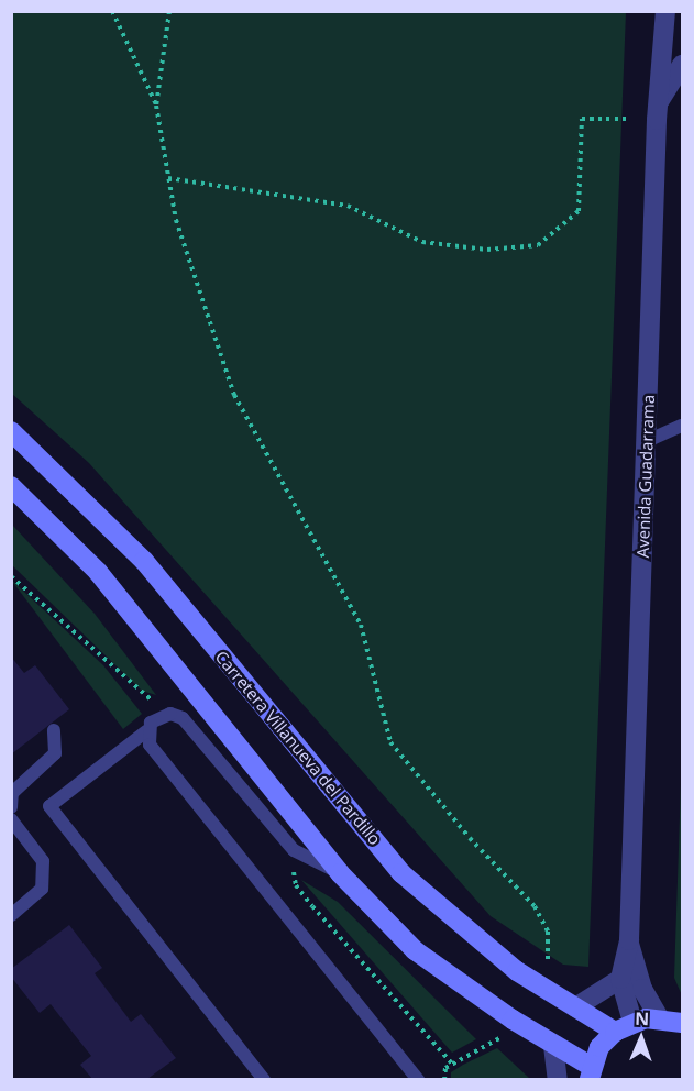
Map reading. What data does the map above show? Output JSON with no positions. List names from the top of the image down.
{
  "streets": {
    "street": ["Avenida Guadarrama", "Carretera Villanueva del Pardillo"]
  },
  "north": "top"
}
